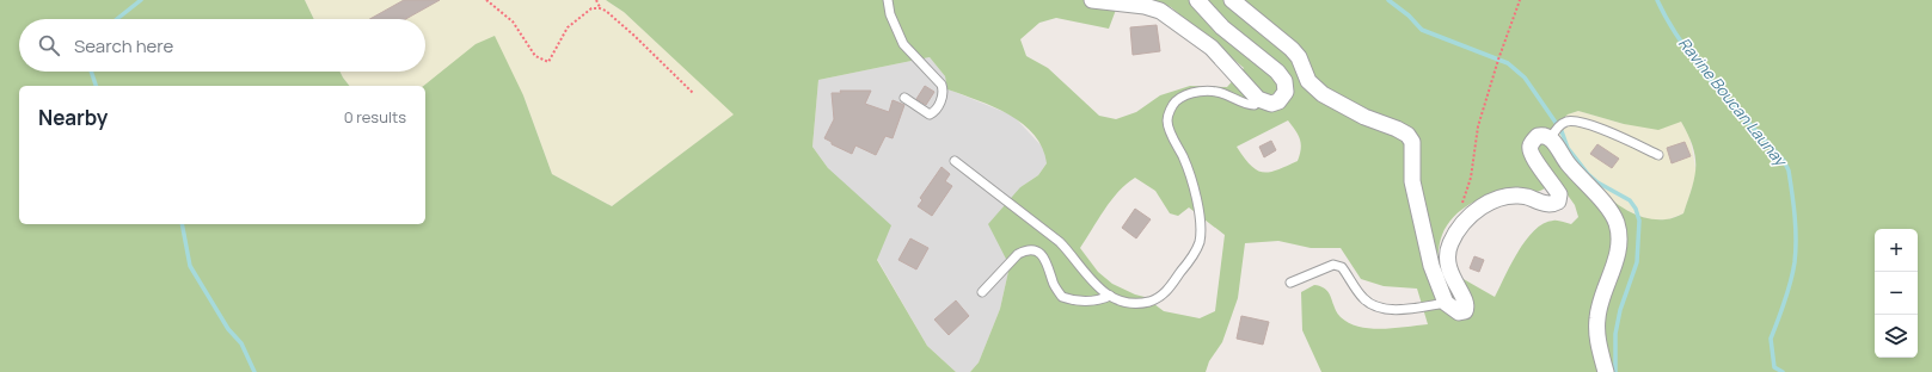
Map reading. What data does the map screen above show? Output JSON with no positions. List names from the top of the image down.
{
  "water": ["Ravine Boucan Launay"],
  "page": {
    "search": "Search here",
    "heading": ["Nearby", "0 results"],
    "map_buttons": ["+", "−"]
  }
}
